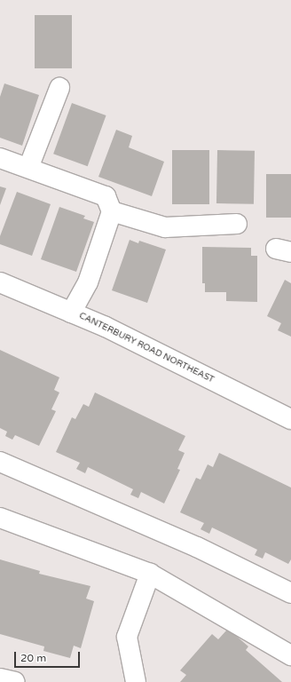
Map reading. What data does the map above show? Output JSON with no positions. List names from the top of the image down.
{
  "streets": {
    "street": ["CANTERBURY ROAD NORTHEAST"]
  },
  "scale_bar": "20 m"
}
